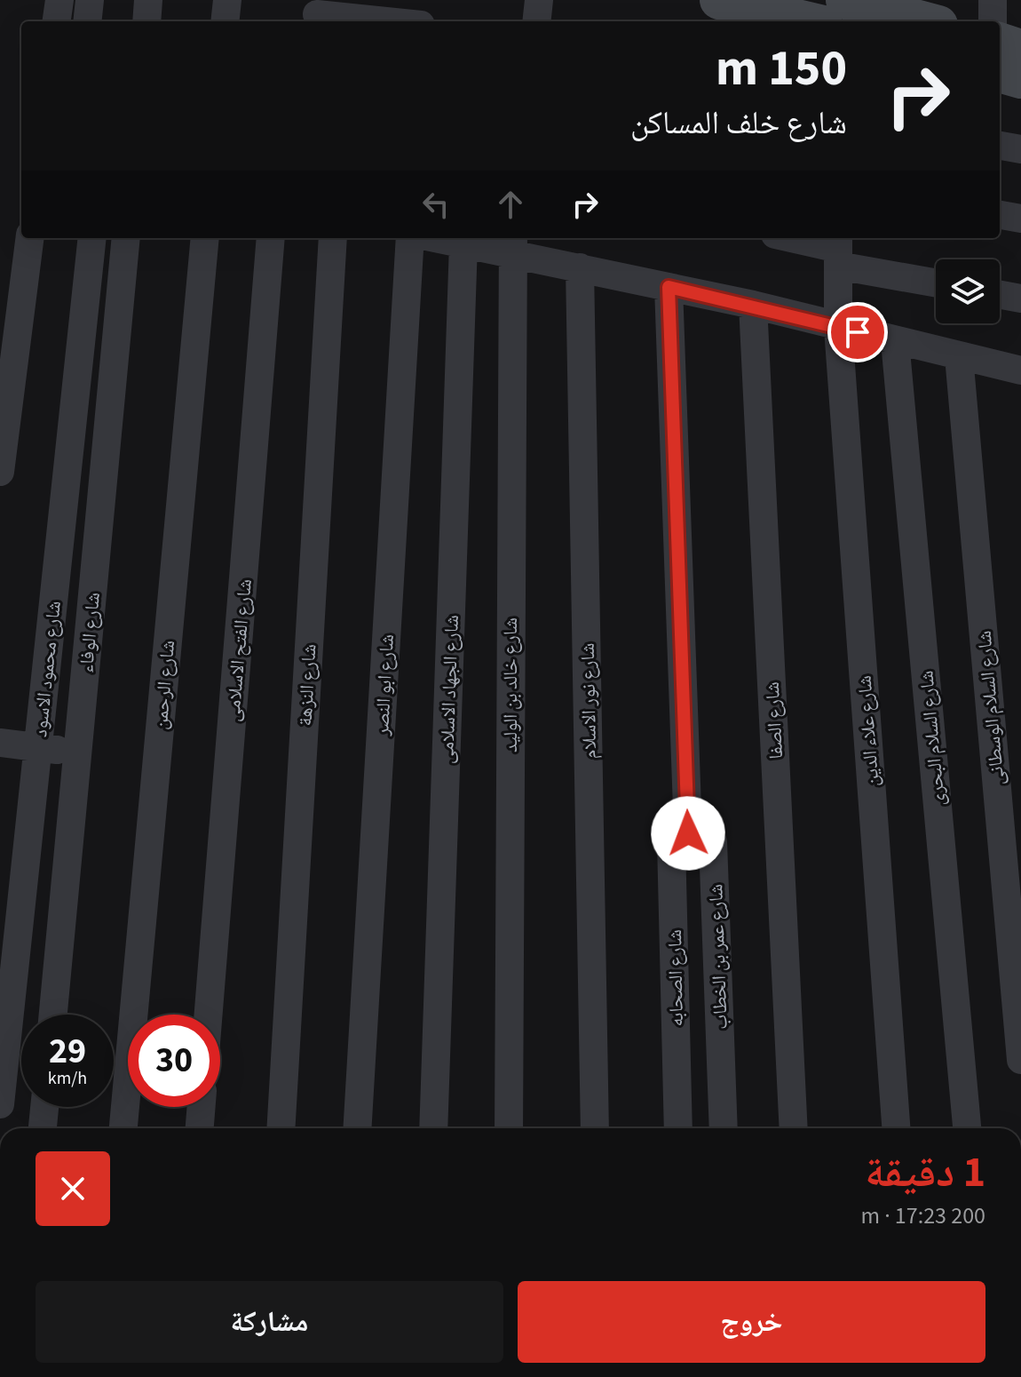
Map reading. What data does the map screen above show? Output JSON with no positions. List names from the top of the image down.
{
  "streets": {
    "street": [
      "شارع الوفاء",
      "شارع الفتح الاسلامى",
      "شارع محمود الاسود",
      "شارع الرحمن",
      "شارع النزهة",
      "شارع ابو النصر",
      "شارع خالد بن الوليد",
      "شارع الجهاد الاسلامى",
      "شارع نور الاسلام",
      "شارع السلام الوسطانى",
      "شارع الصفا",
      "شارع علاء الدين",
      "شارع السلام البحرى",
      "شارع عمر بن الخطاب",
      "شارع الصحابه"
    ]
  },
  "crossings": [
    ["شارع عمر بن الخطاب", "شارع الصحابه"]
  ],
  "page": {
    "turn": ["150 m", "شارع خلف المساكن"],
    "speed": "29 km/h",
    "limit": "30",
    "heading": ["1 دقيقة", "200 m · 17:23"],
    "buttons": ["خروج", "مشاركة"]
  }
}
